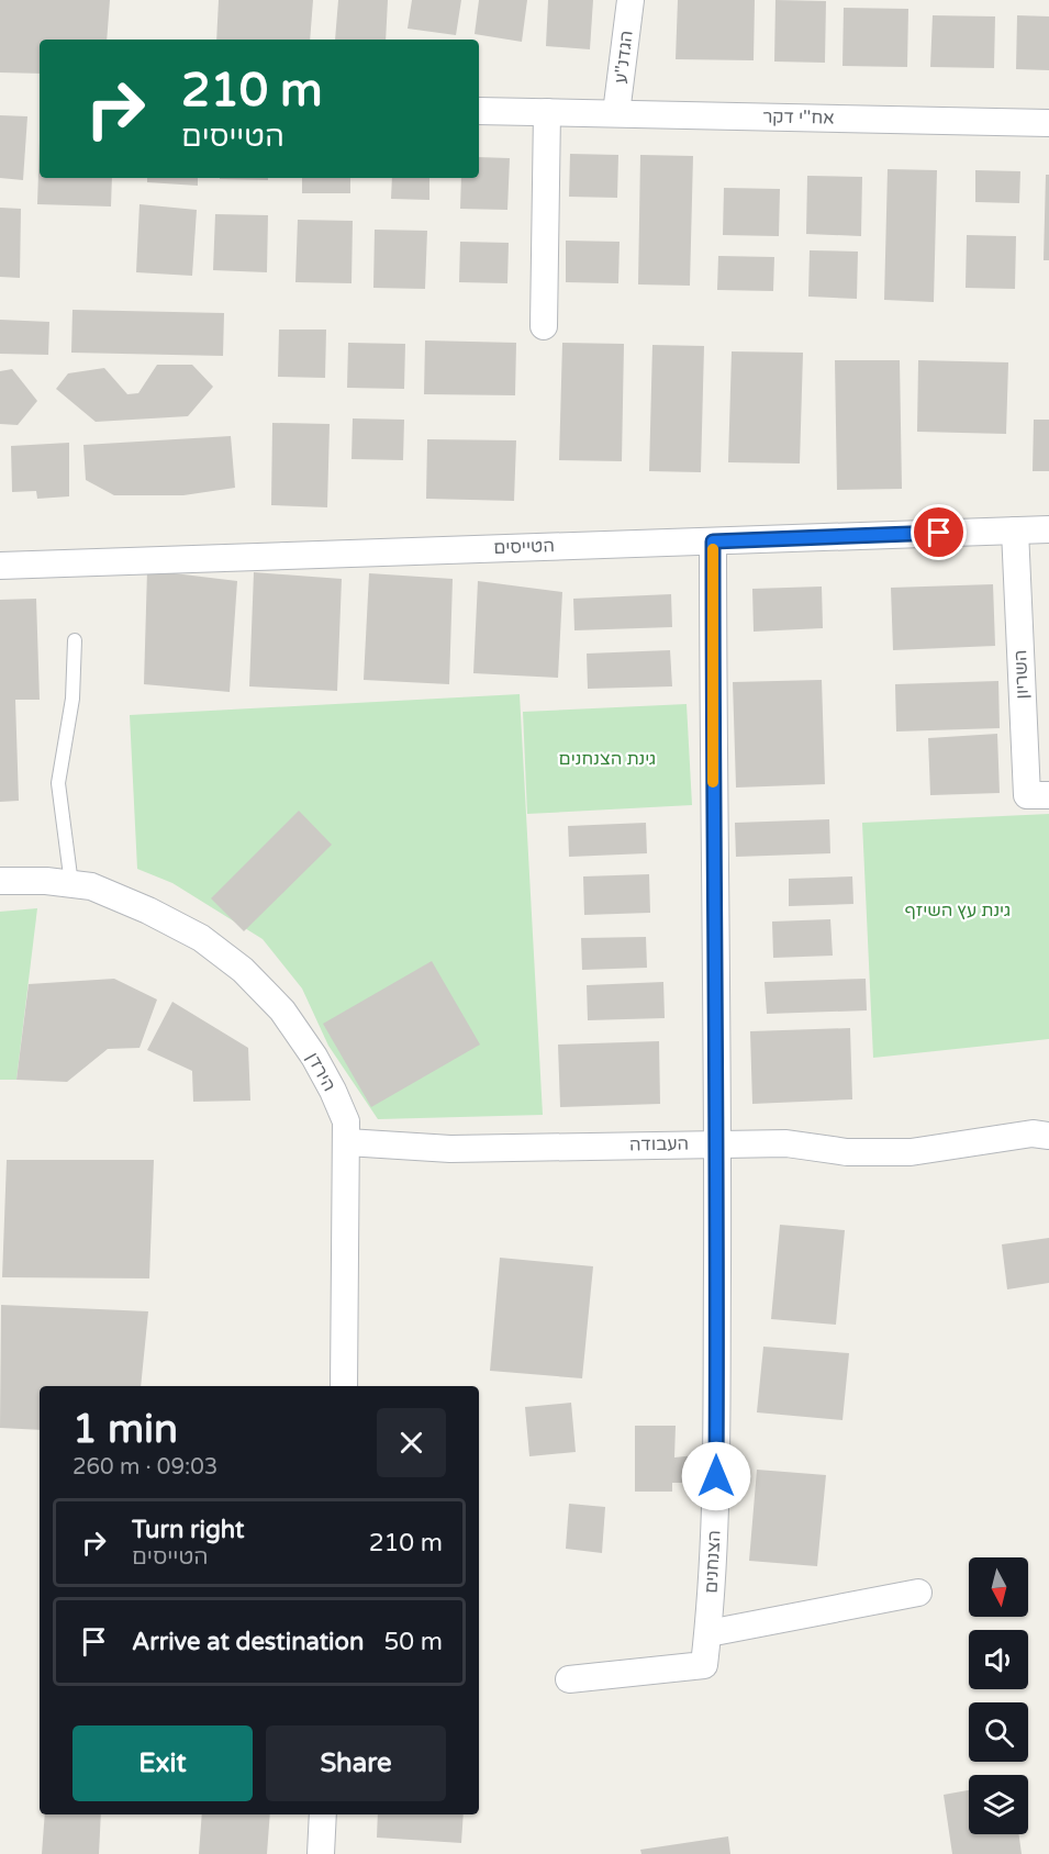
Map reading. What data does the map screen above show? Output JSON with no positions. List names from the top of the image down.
{
  "streets": {
    "street": [
      "הגדנ''ע",
      "אח''י דקר",
      "הטייסים",
      "השריון",
      "הירדן",
      "העבודה",
      "הצנחנים"
    ]
  },
  "crossings": [
    ["הגדנ''ע", "אח''י דקר"],
    ["הטייסים", "השריון"],
    ["הטייסים", "הצנחנים"],
    ["הירדן", "העבודה"],
    ["העבודה", "הצנחנים"]
  ],
  "parks": ["גינת הצנחנים", "גינת עץ השיזף"],
  "north": "bottom",
  "page": {
    "turn": ["210 m", "הטייסים"],
    "heading": ["1 min", "260 m · 09:03"],
    "list": [
      {
        "name": "Turn right",
        "note": "הטייסים",
        "value": "210 m"
      },
      {
        "name": "Arrive at destination",
        "value": "50 m"
      }
    ],
    "buttons": ["Exit", "Share"]
  }
}
